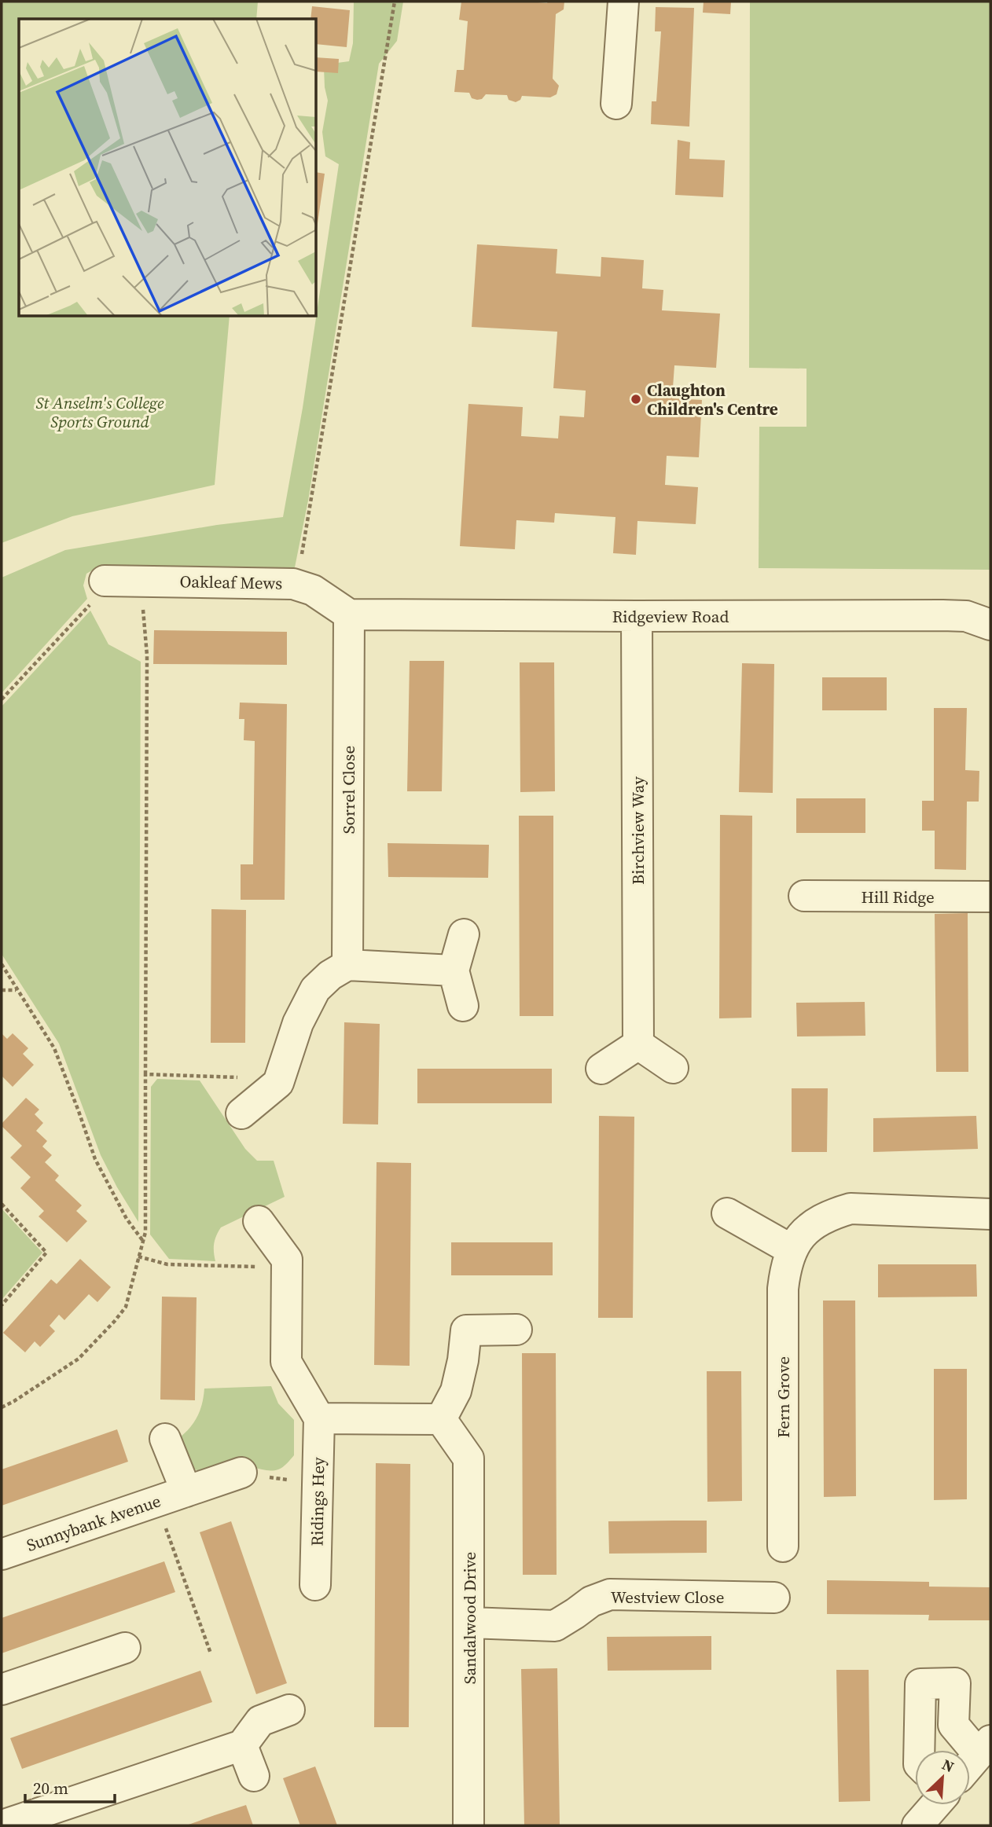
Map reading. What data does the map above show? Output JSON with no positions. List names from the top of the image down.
{
  "streets": {
    "street": [
      "Oakleaf Mews",
      "Ridgeview Road",
      "Sorrel Close",
      "Birchview Way",
      "Hill Ridge",
      "Fern Grove",
      "Ridings Hey",
      "Sunnybank Avenue",
      "Westview Close",
      "Sandalwood Drive"
    ]
  },
  "crossings": [
    ["Oakleaf Mews", "Ridgeview Road"],
    ["Oakleaf Mews", "Sorrel Close"],
    ["Ridgeview Road", "Sorrel Close"],
    ["Ridgeview Road", "Birchview Way"],
    ["Westview Close", "Sandalwood Drive"]
  ],
  "parks": ["St Anselm's College Sports Ground"],
  "places": ["Claughton Children's Centre"],
  "scale_bar": "20 m",
  "north": "top right"
}
